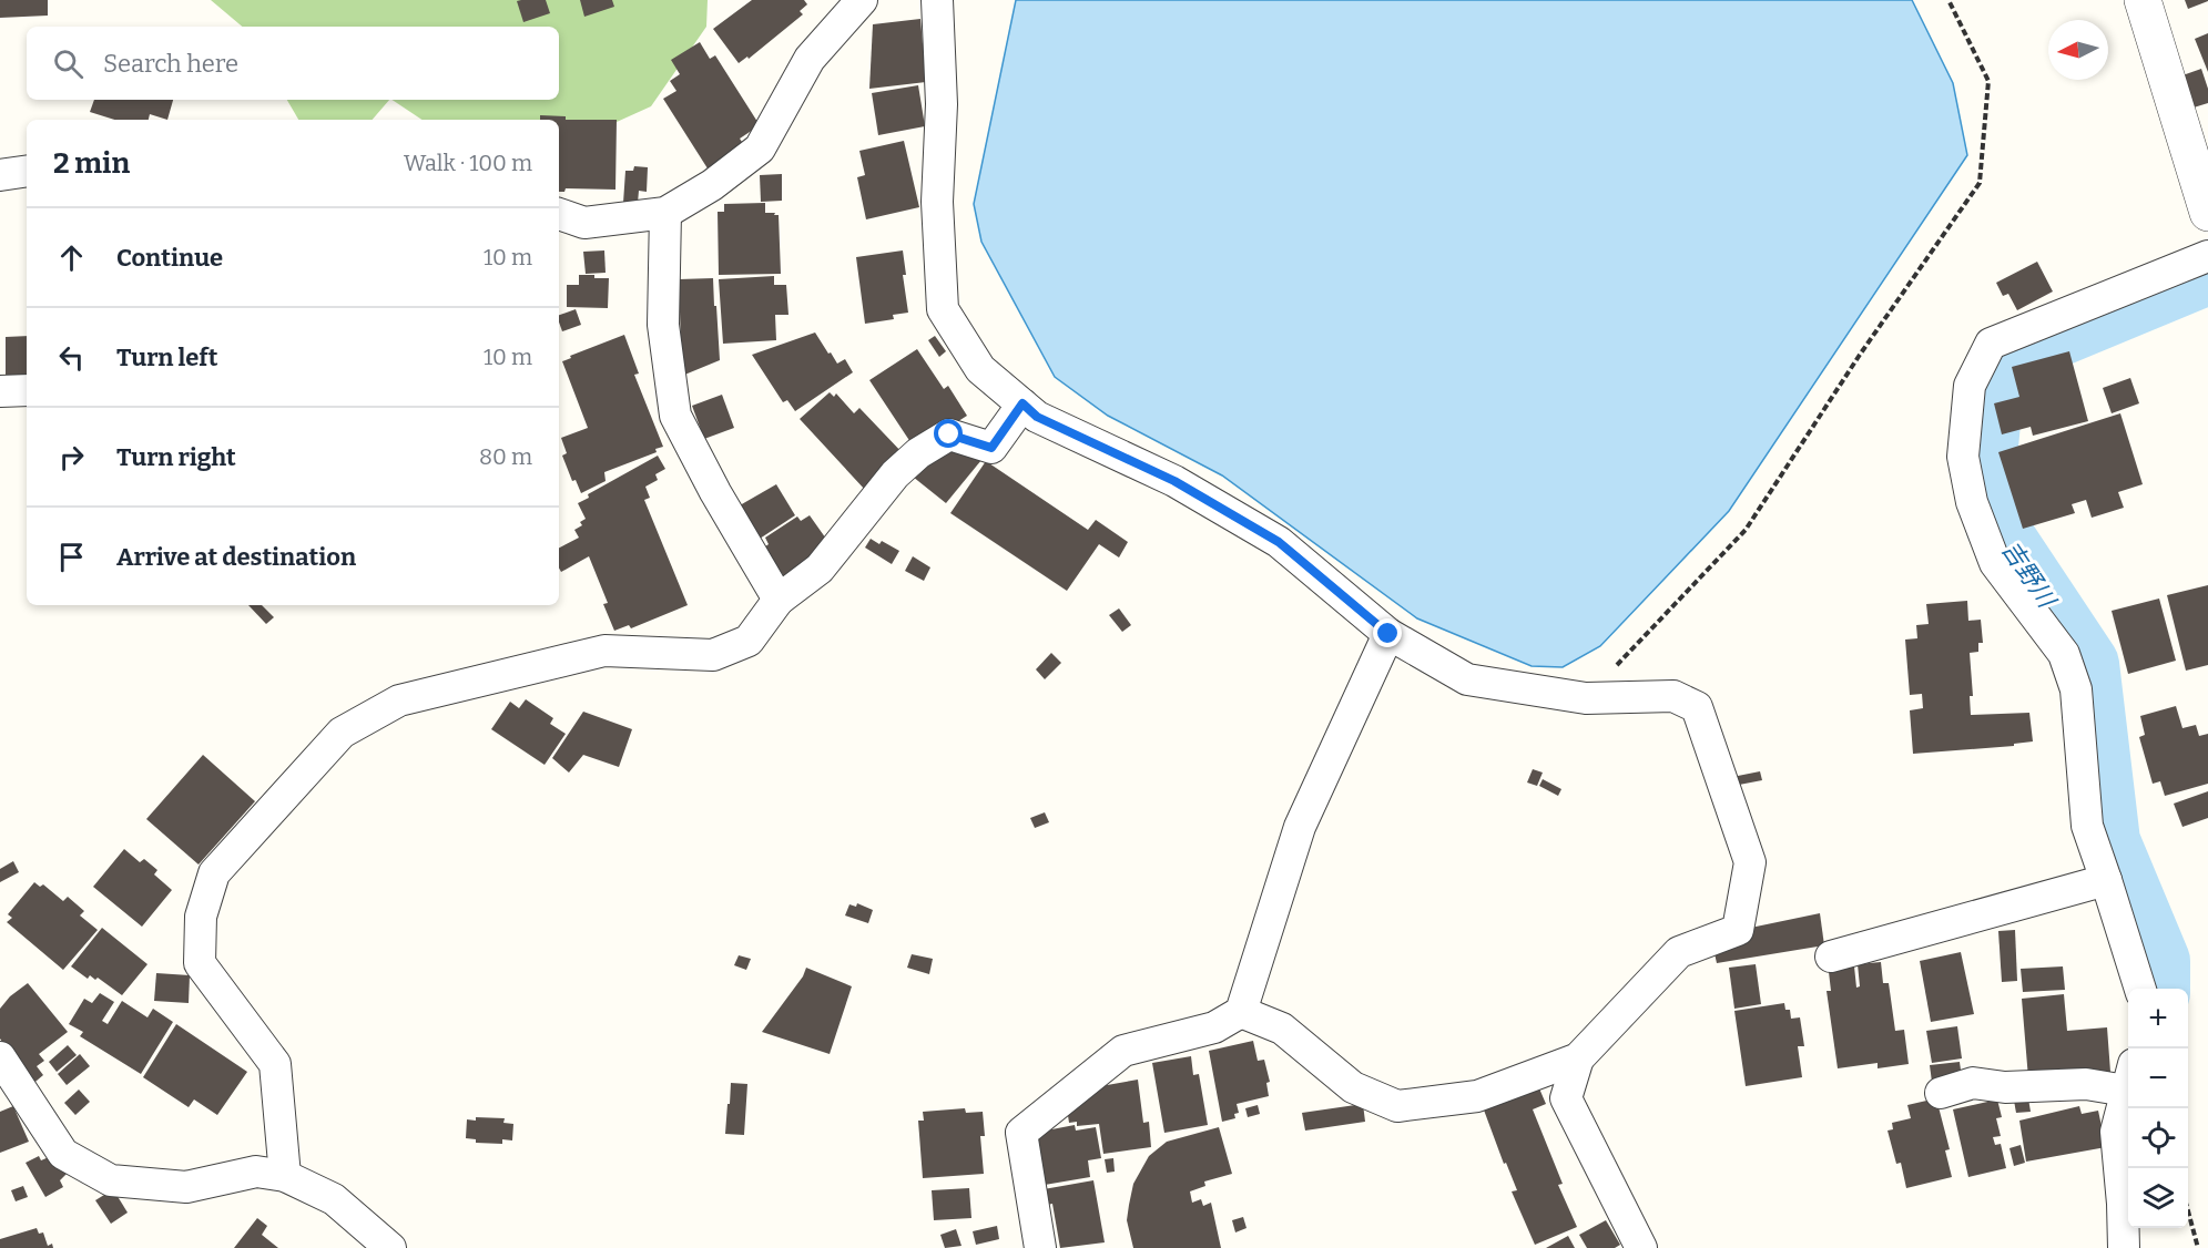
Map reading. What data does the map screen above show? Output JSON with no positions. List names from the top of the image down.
{
  "water": ["吉野川"],
  "north": "left",
  "page": {
    "search": "Search here",
    "heading": ["2 min", "Walk · 100 m"],
    "list": [
      ["Continue", "10 m"],
      ["Turn left", "10 m"],
      ["Turn right", "80 m"],
      "Arrive at destination"
    ],
    "map_buttons": ["+", "−"]
  }
}
